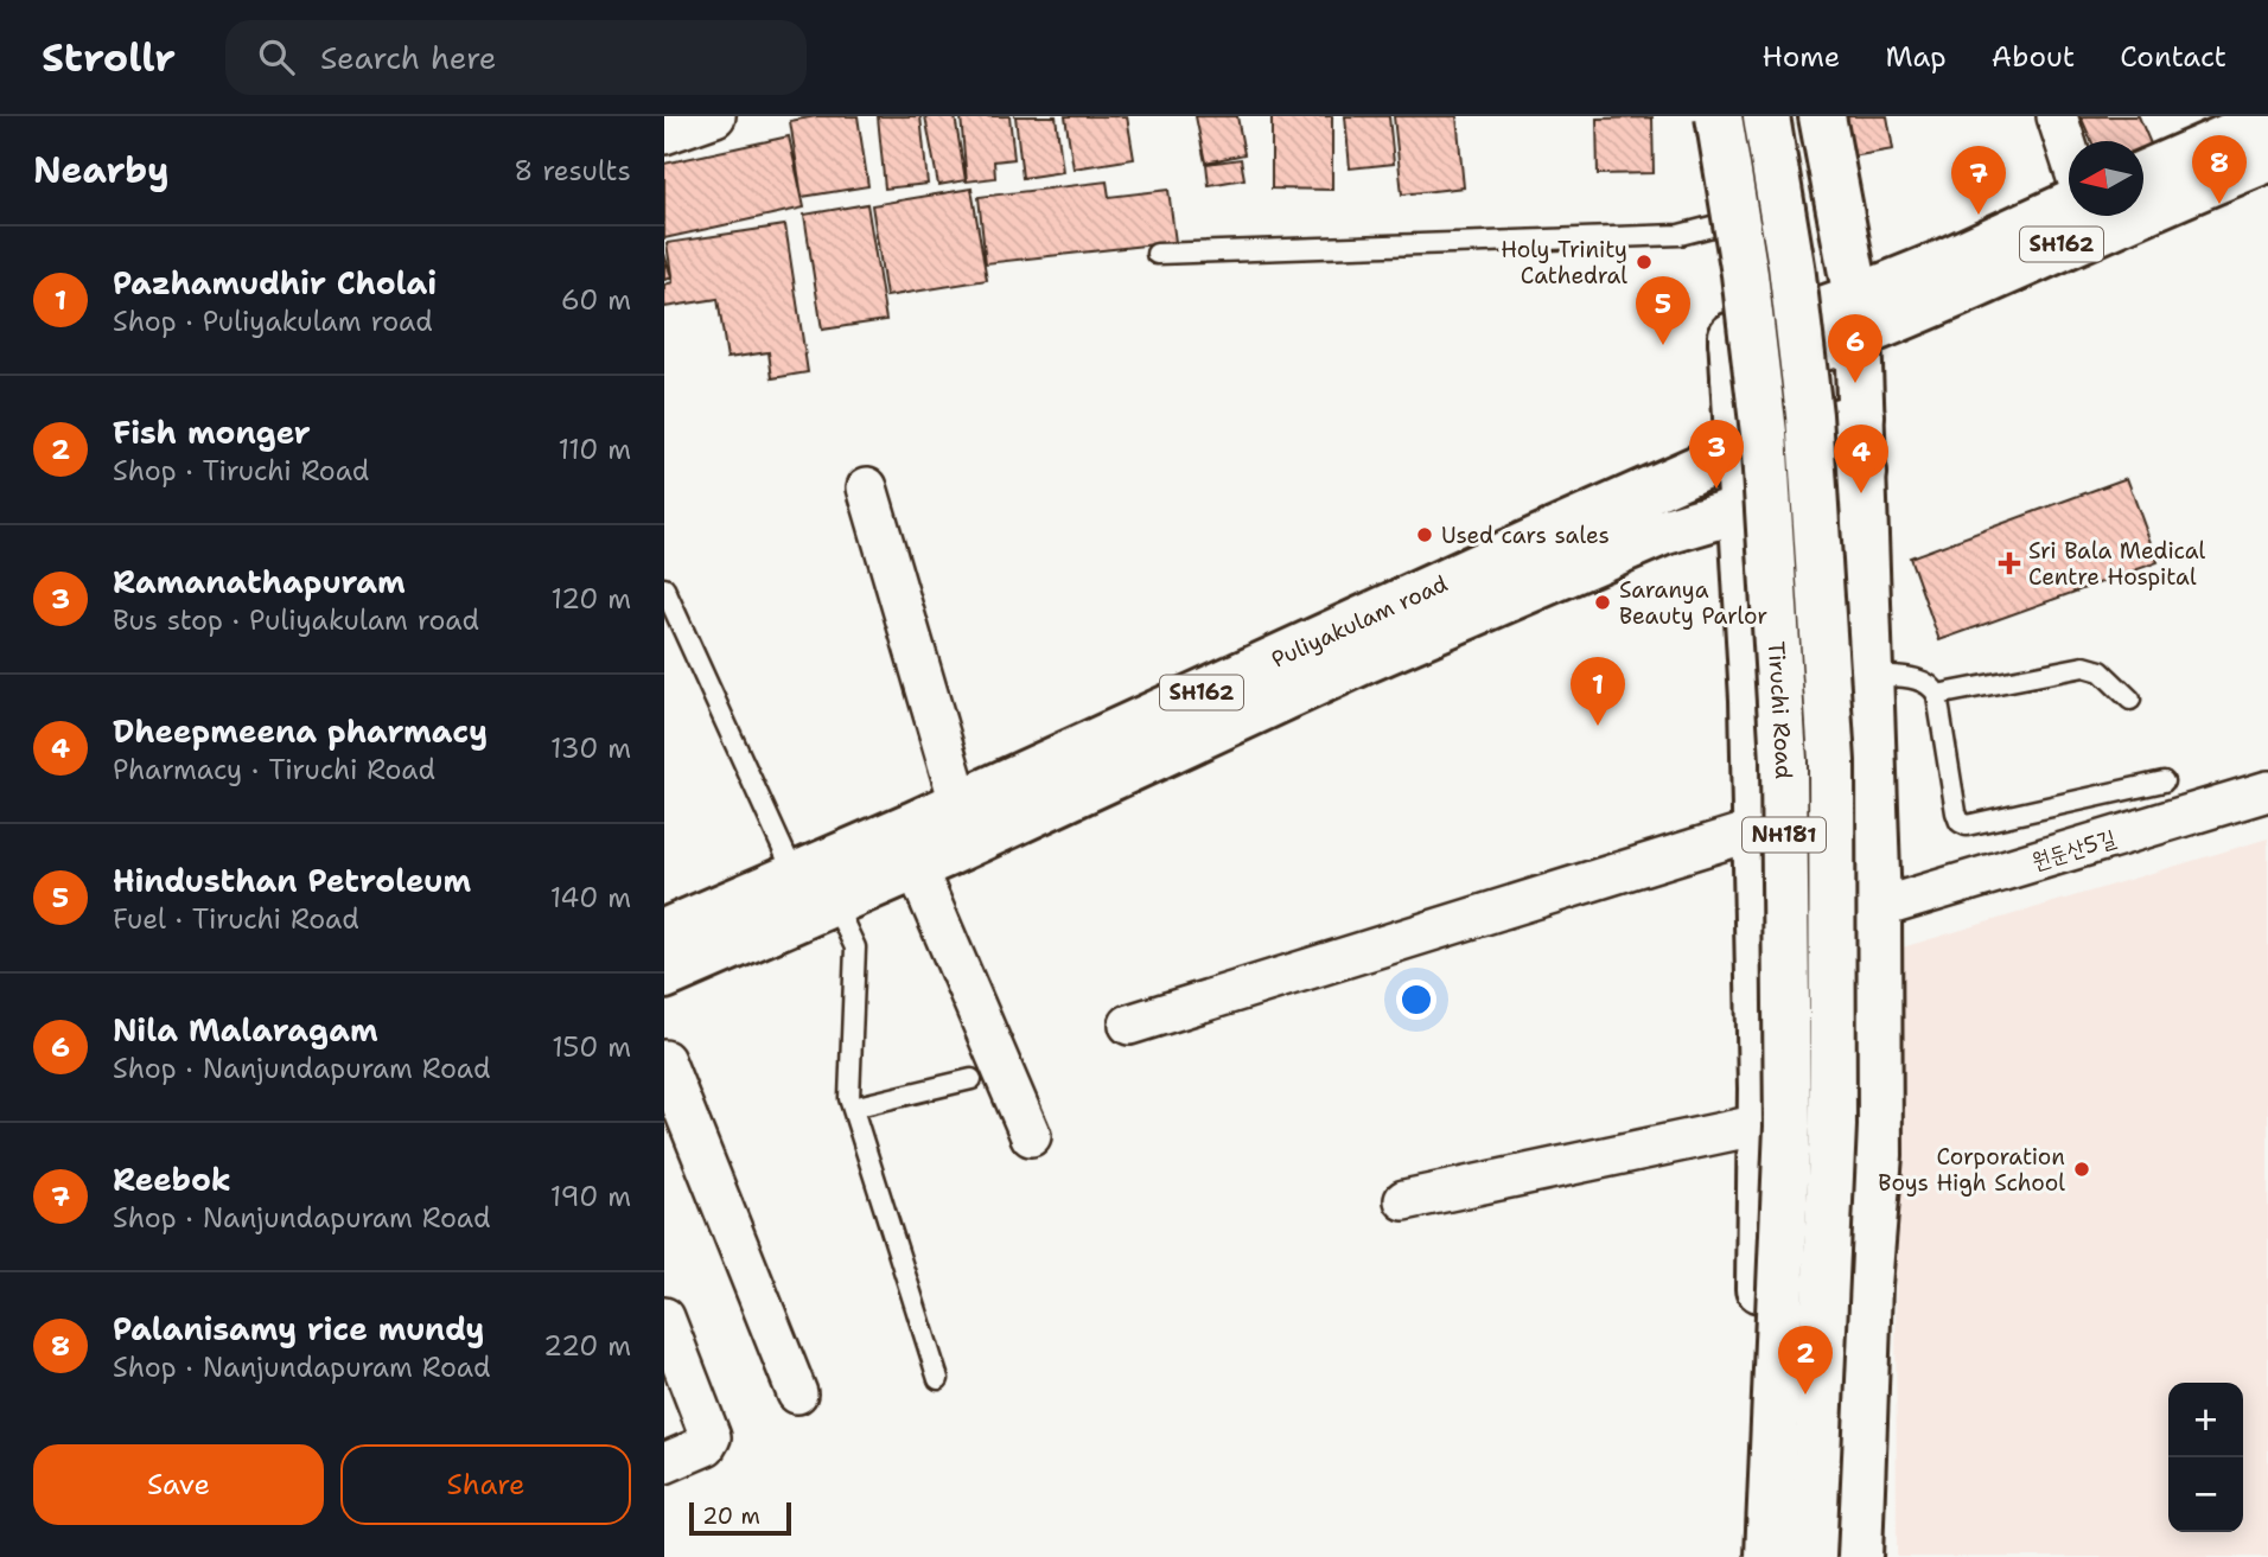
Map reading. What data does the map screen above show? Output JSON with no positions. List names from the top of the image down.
{
  "streets": {
    "main road": [
      "SH162",
      "Puliyakulam road",
      "Tiruchi Road",
      "NH181"
    ],
    "street": ["원둔산5길"]
  },
  "places": {
    "other": [
      "Holy Trinity Cathedral",
      "Used cars sales",
      "Saranya Beauty Parlor",
      "Corporation Boys High School"
    ],
    "health": ["Sri Bala Medical Centre Hospital"]
  },
  "scale_bar": "20 m",
  "north": "left",
  "page": {
    "header": "Strollr",
    "search": "Search here",
    "nav": [
      "Home",
      "Map",
      "About",
      "Contact"
    ],
    "heading": ["Nearby", "8 results"],
    "pins": [
      "8",
      "7",
      "5",
      "6",
      "3",
      "4",
      "1",
      "2"
    ],
    "list": [
      {
        "mark": "1",
        "name": "Pazhamudhir Cholai",
        "note": "Shop · Puliyakulam road",
        "value": "60 m"
      },
      {
        "mark": "2",
        "name": "Fish monger",
        "note": "Shop · Tiruchi Road",
        "value": "110 m"
      },
      {
        "mark": "3",
        "name": "Ramanathapuram",
        "note": "Bus stop · Puliyakulam road",
        "value": "120 m"
      },
      {
        "mark": "4",
        "name": "Dheepmeena pharmacy",
        "note": "Pharmacy · Tiruchi Road",
        "value": "130 m"
      },
      {
        "mark": "5",
        "name": "Hindusthan Petroleum",
        "note": "Fuel · Tiruchi Road",
        "value": "140 m"
      },
      {
        "mark": "6",
        "name": "Nila Malaragam",
        "note": "Shop · Nanjundapuram Road",
        "value": "150 m"
      },
      {
        "mark": "7",
        "name": "Reebok",
        "note": "Shop · Nanjundapuram Road",
        "value": "190 m"
      },
      {
        "mark": "8",
        "name": "Palanisamy rice mundy",
        "note": "Shop · Nanjundapuram Road",
        "value": "220 m"
      }
    ],
    "map_buttons": ["+", "−"],
    "buttons": ["Save", "Share"],
    "scale": "20 m"
  }
}
